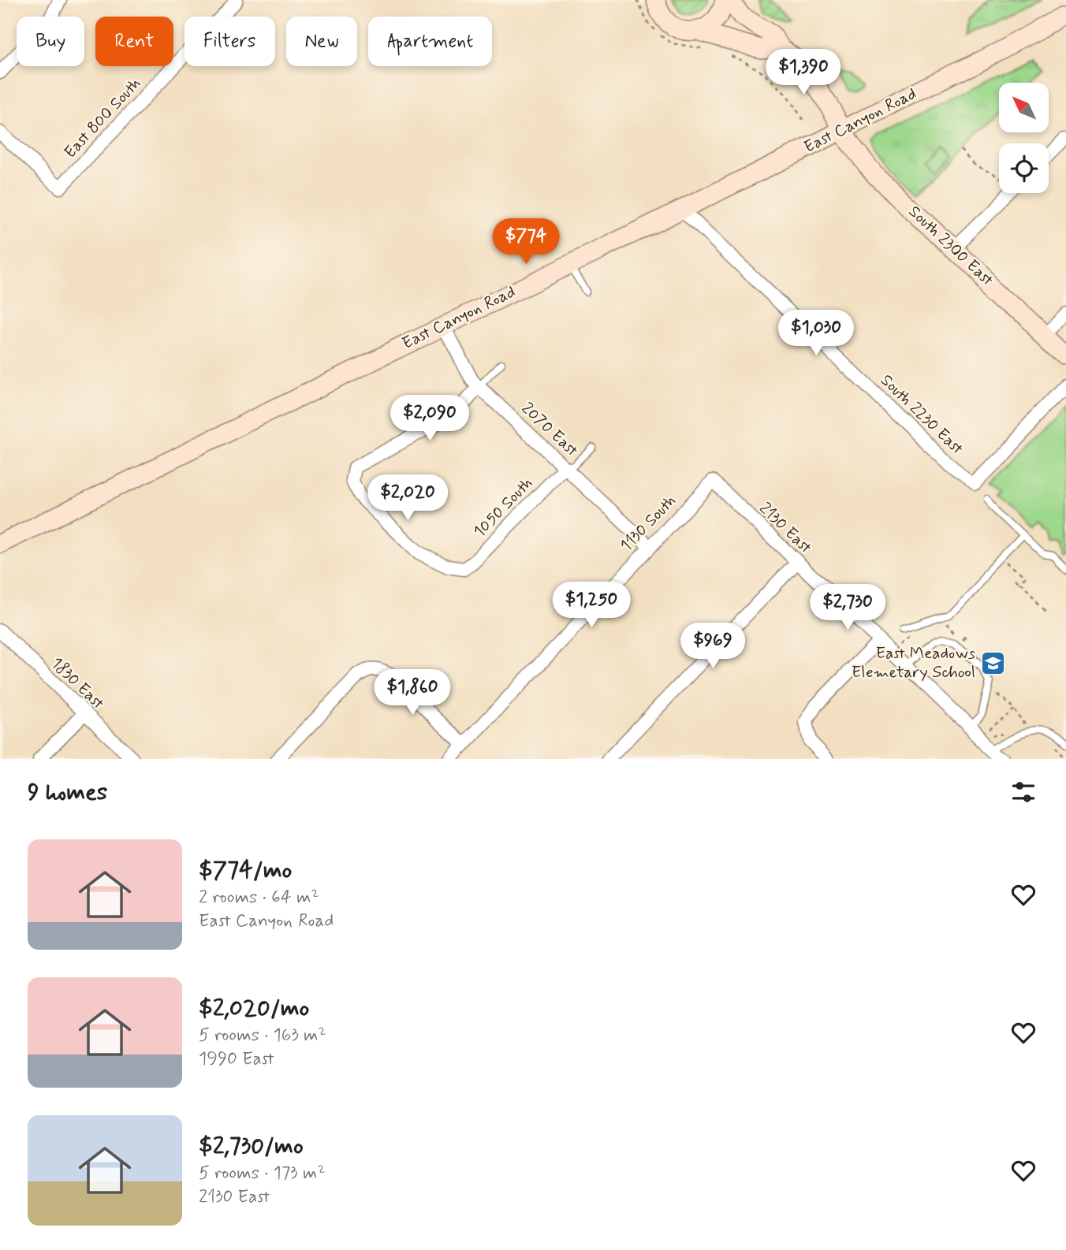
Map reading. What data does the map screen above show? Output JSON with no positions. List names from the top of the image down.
{
  "streets": {
    "main road": ["East Canyon Road", "South 2300 East"],
    "street": [
      "East 800 South",
      "South 2230 East",
      "2070 East",
      "1050 South",
      "1130 South",
      "2130 East",
      "1830 East"
    ]
  },
  "crossings": [
    ["East Canyon Road", "South 2300 East"],
    ["East Canyon Road", "South 2230 East"],
    ["East Canyon Road", "2070 East"],
    ["2070 East", "1050 South"],
    ["2070 East", "1130 South"],
    ["1130 South", "2130 East"]
  ],
  "places": {
    "school or university": ["East Meadows Elemetary School"]
  },
  "north": "top left",
  "page": {
    "chip": [
      "Buy",
      "Rent",
      "Filters",
      "New",
      "Apartment"
    ],
    "price": [
      "$1,390",
      "$774",
      "$1,030",
      "$2,090",
      "$2,020",
      "$1,250",
      "$2,730",
      "$969",
      "$1,860"
    ],
    "heading": "9 homes",
    "list": [
      {
        "name": "$774/mo",
        "note": "2 rooms · 64 m² · East Canyon Road"
      },
      {
        "name": "$2,020/mo",
        "note": "5 rooms · 163 m² · 1990 East"
      },
      {
        "name": "$2,730/mo",
        "note": "5 rooms · 173 m² · 2130 East"
      }
    ]
  }
}
